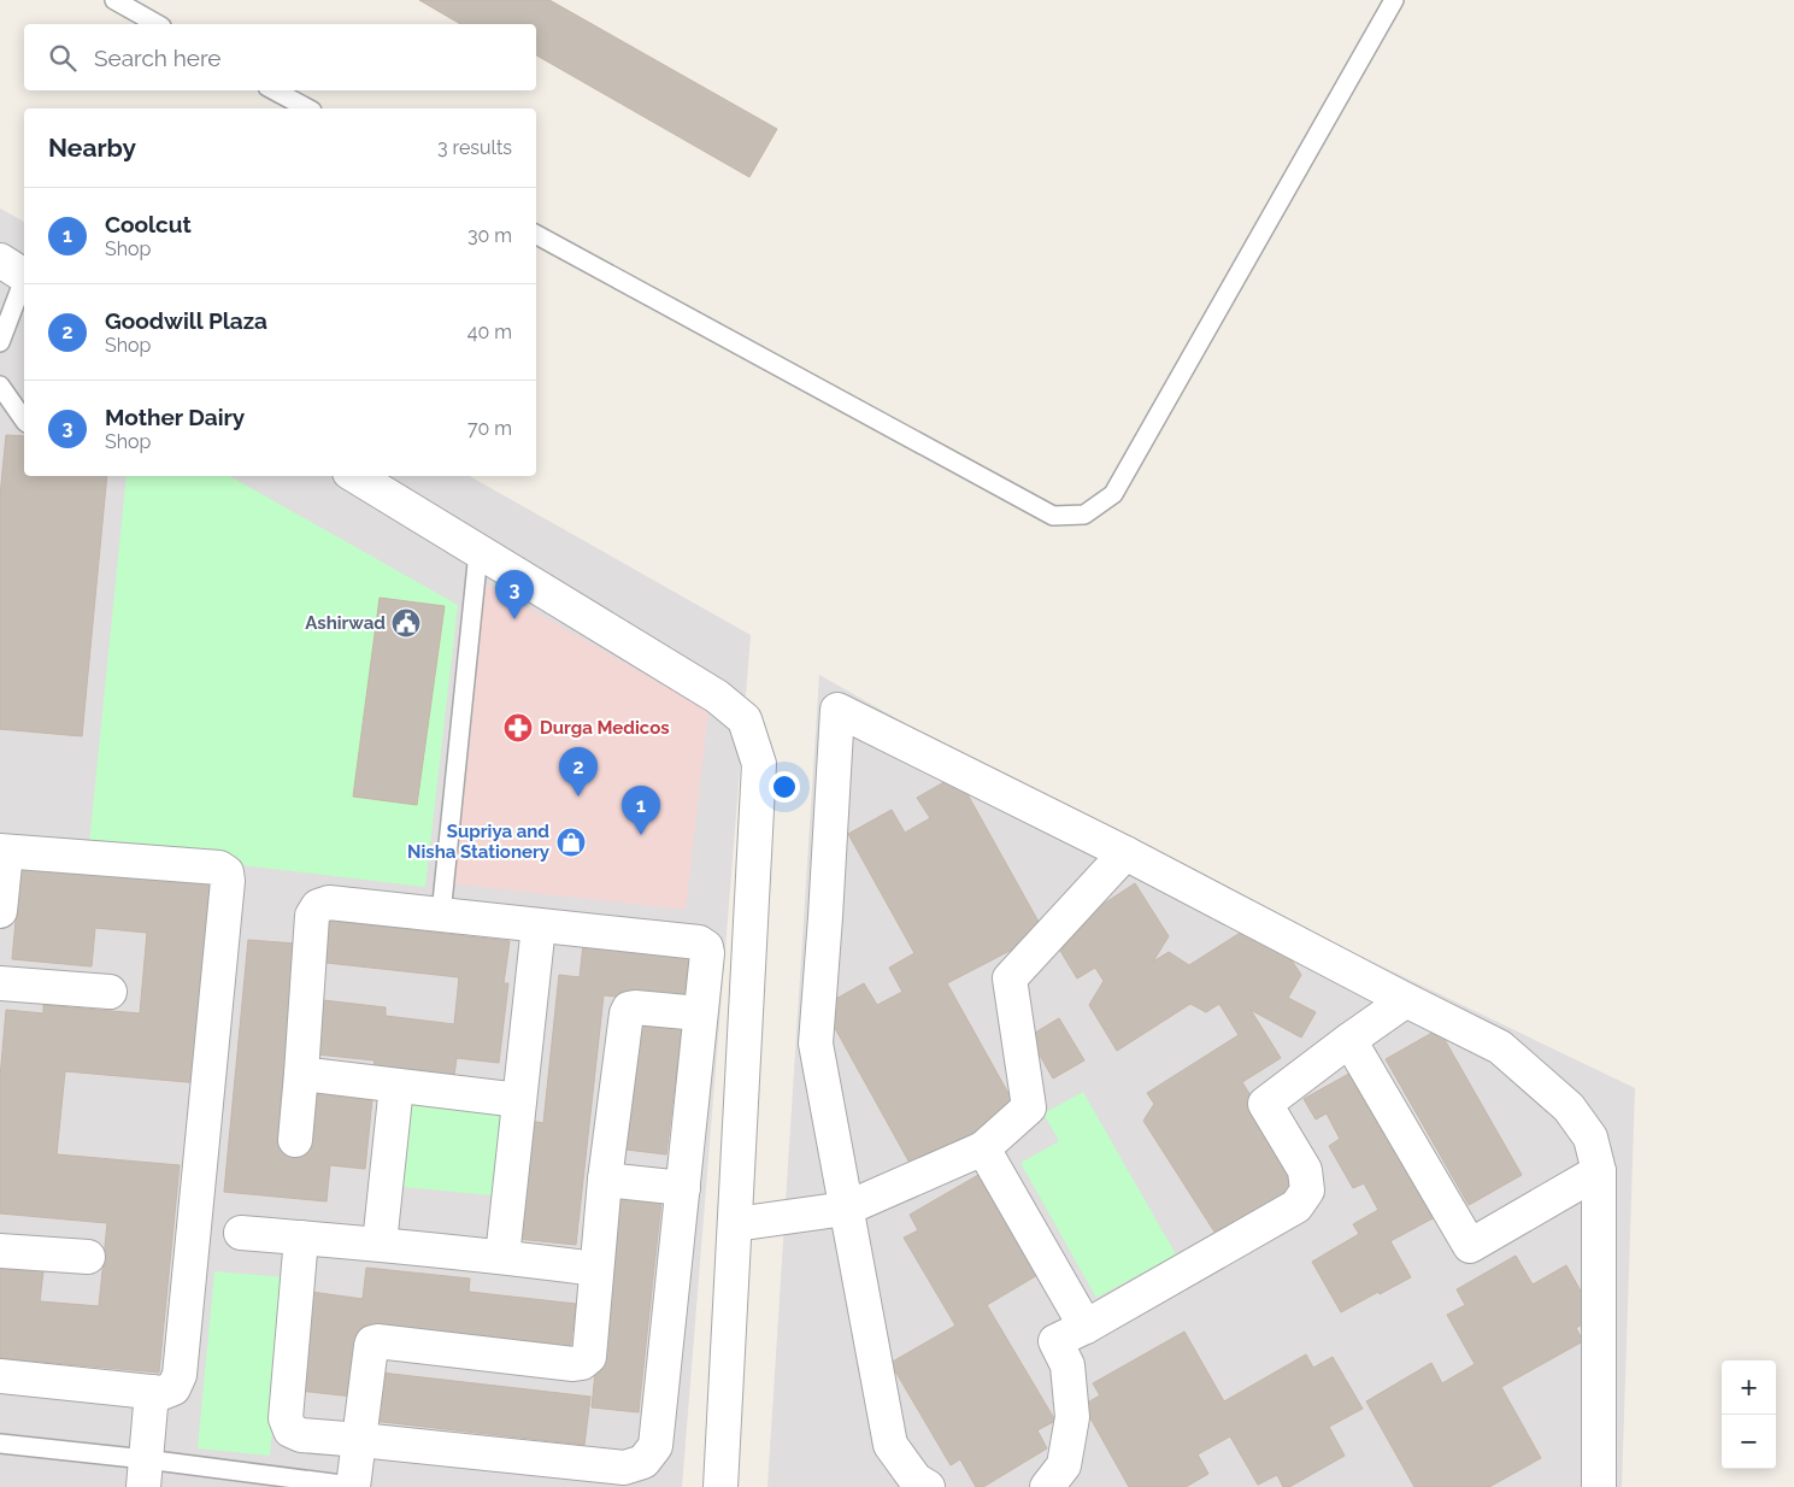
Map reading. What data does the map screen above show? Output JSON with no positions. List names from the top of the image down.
{
  "places": {
    "public building": ["Ashirwad"],
    "pharmacy": ["Durga Medicos"],
    "shop": ["Supriya and Nisha Stationery"]
  },
  "page": {
    "search": "Search here",
    "heading": ["Nearby", "3 results"],
    "list": [
      {
        "mark": "1",
        "name": "Coolcut",
        "note": "Shop",
        "value": "30 m"
      },
      {
        "mark": "2",
        "name": "Goodwill Plaza",
        "note": "Shop",
        "value": "40 m"
      },
      {
        "mark": "3",
        "name": "Mother Dairy",
        "note": "Shop",
        "value": "70 m"
      }
    ],
    "pins": ["3", "2", "1"],
    "map_buttons": ["+", "−"]
  }
}
